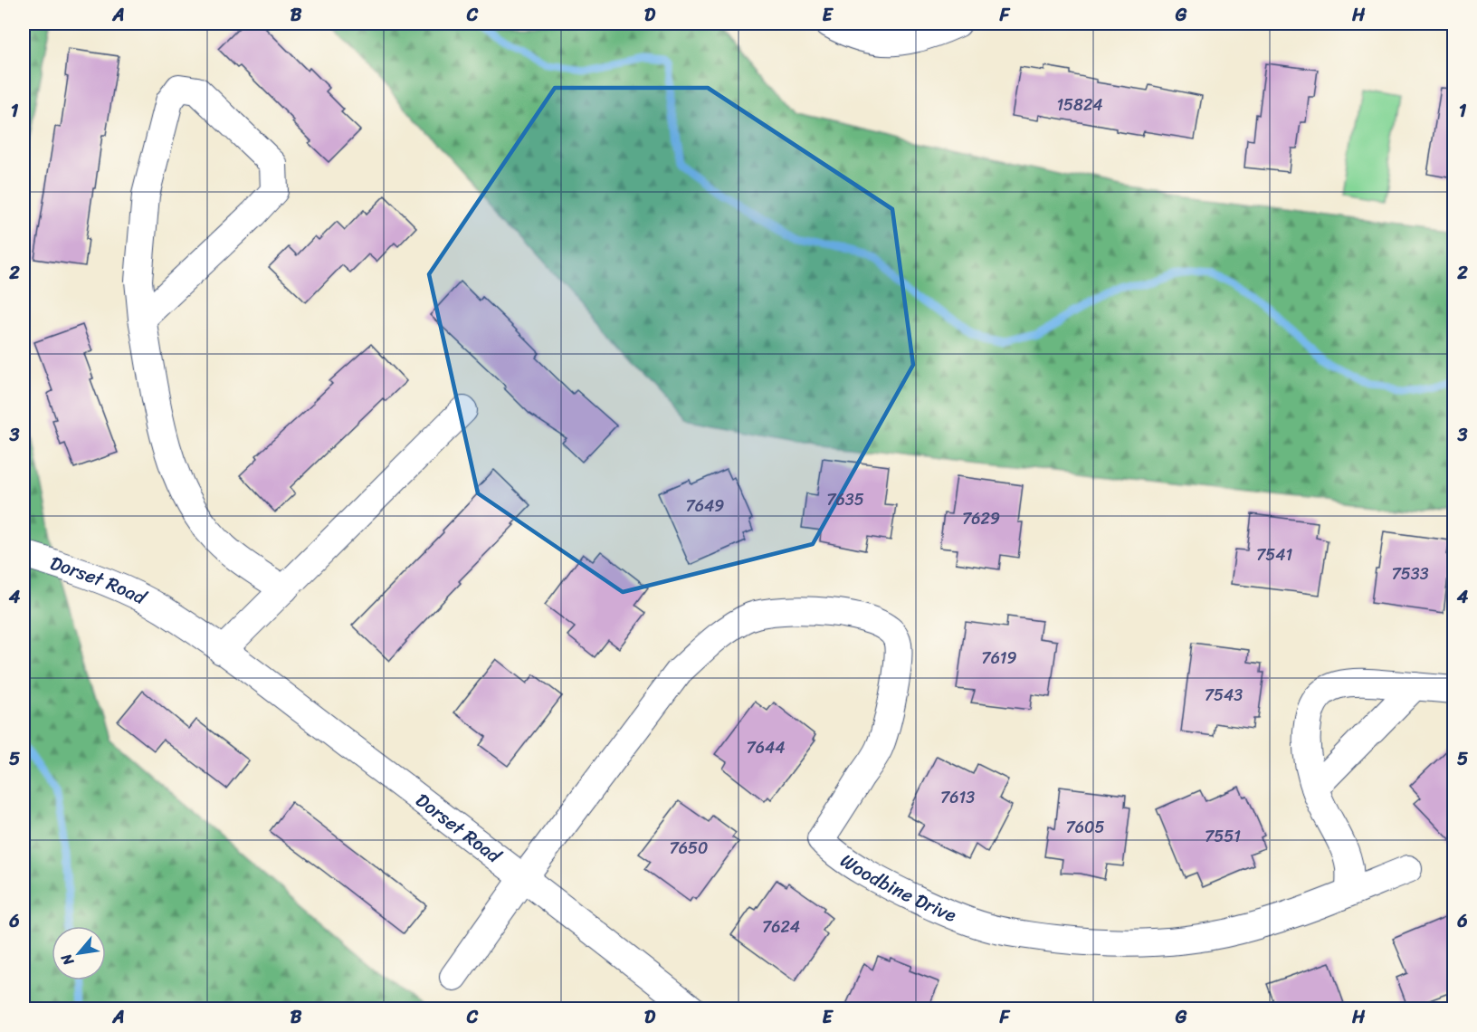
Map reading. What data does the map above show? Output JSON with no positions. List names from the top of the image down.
{
  "streets": {
    "street": ["Dorset Road", "Woodbine Drive"]
  },
  "crossings": [
    ["Dorset Road", "Woodbine Drive"]
  ],
  "house_numbers": [
    "15824",
    "7635",
    "7649",
    "7629",
    "7541",
    "7533",
    "7619",
    "7543",
    "7644",
    "7613",
    "7605",
    "7551",
    "7650",
    "7624"
  ],
  "north": "bottom left",
  "grid": {
    "columns": [
      "A",
      "B",
      "C",
      "D",
      "E",
      "F",
      "G",
      "H"
    ],
    "rows": [
      "1",
      "2",
      "3",
      "4",
      "5",
      "6"
    ]
  }
}
